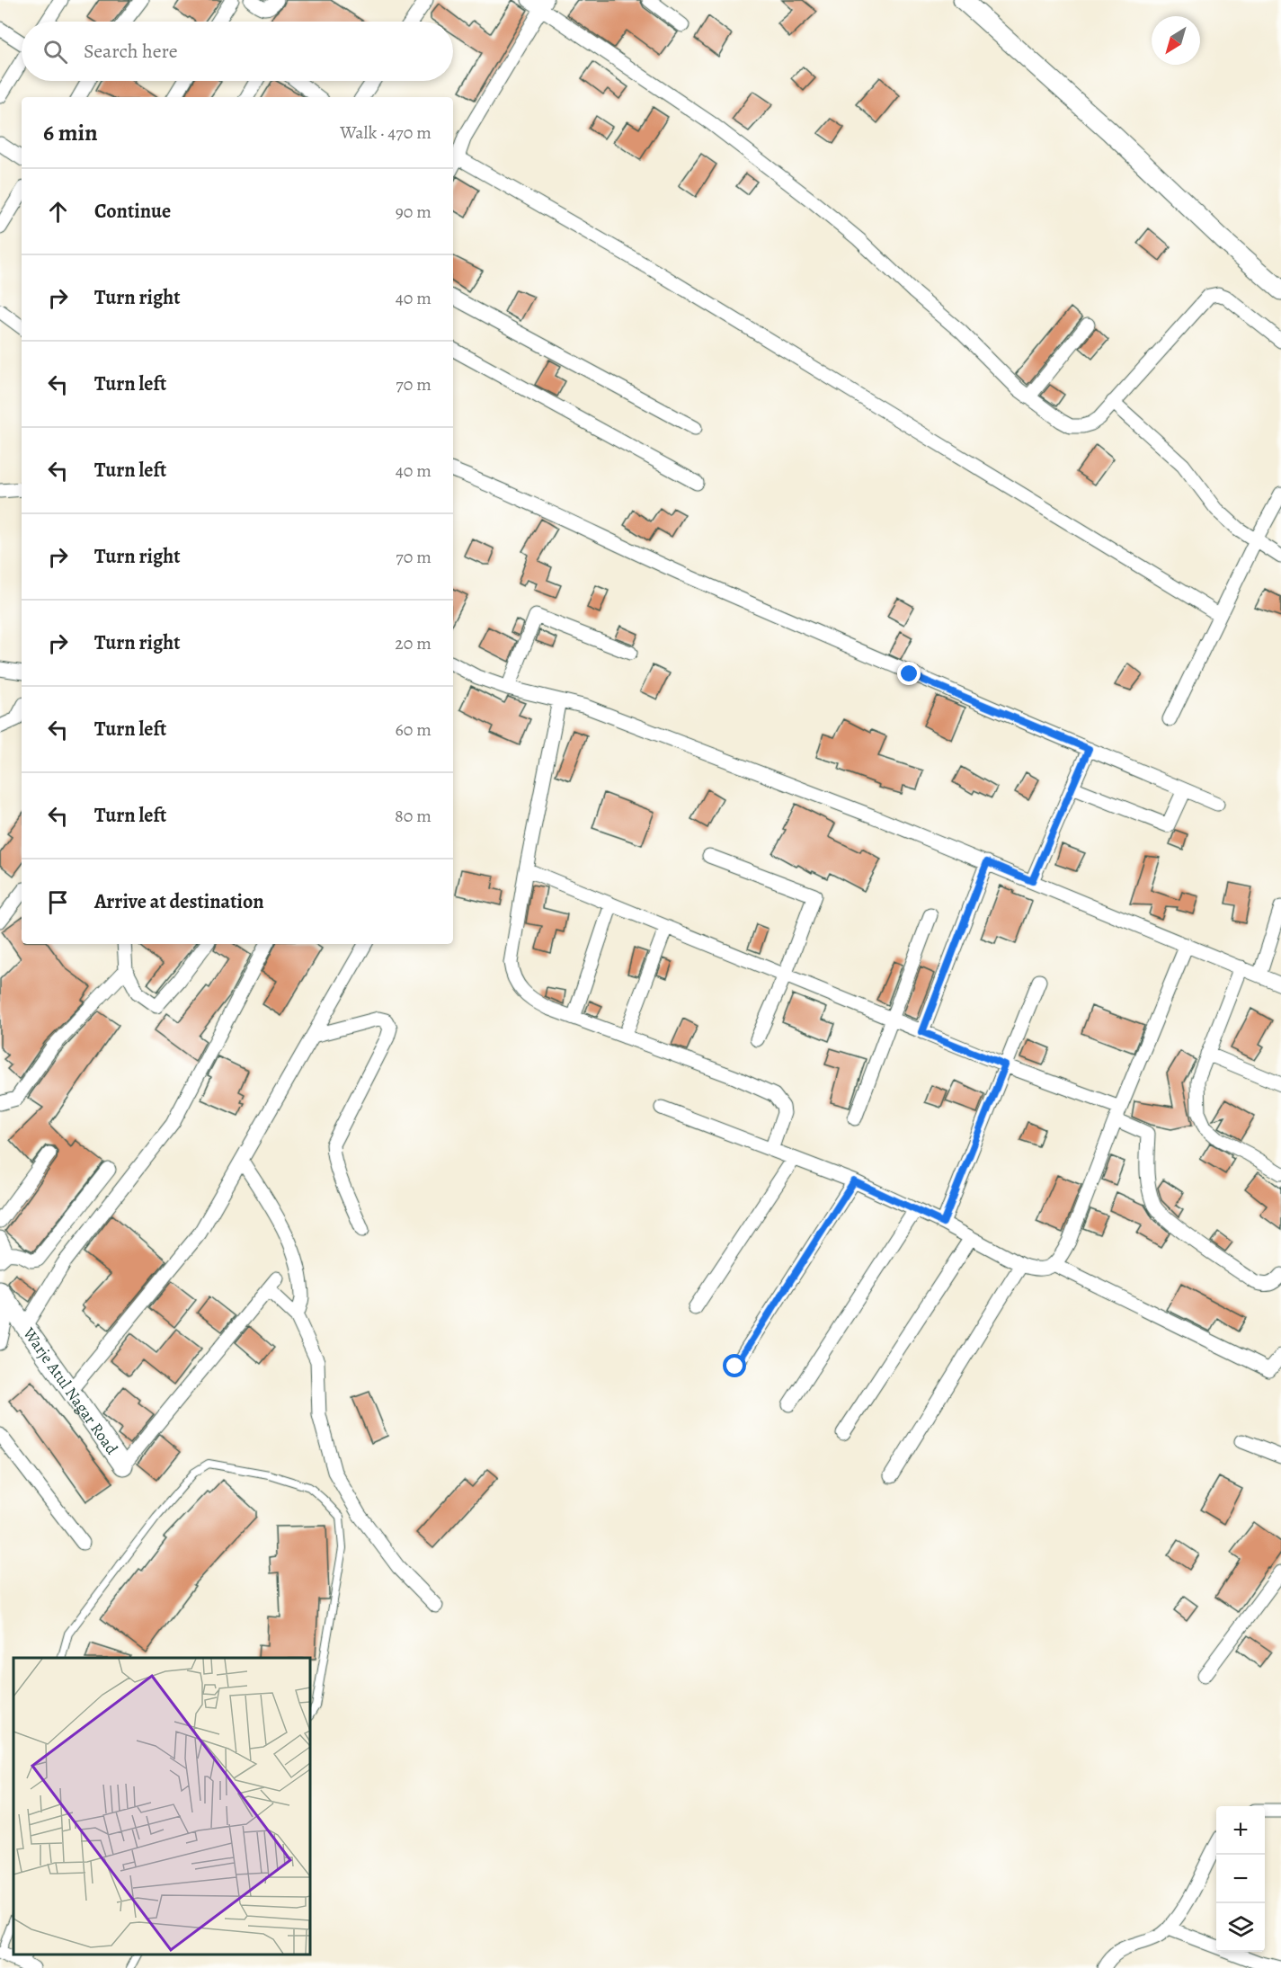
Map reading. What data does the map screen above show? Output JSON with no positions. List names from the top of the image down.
{
  "streets": {
    "street": ["Warje Atul Nagar Road"]
  },
  "north": "bottom left",
  "page": {
    "search": "Search here",
    "heading": ["6 min", "Walk · 470 m"],
    "list": [
      ["Continue", "90 m"],
      ["Turn right", "40 m"],
      ["Turn left", "70 m"],
      ["Turn left", "40 m"],
      ["Turn right", "70 m"],
      ["Turn right", "20 m"],
      ["Turn left", "60 m"],
      ["Turn left", "80 m"],
      "Arrive at destination"
    ],
    "map_buttons": ["+", "−"]
  }
}
